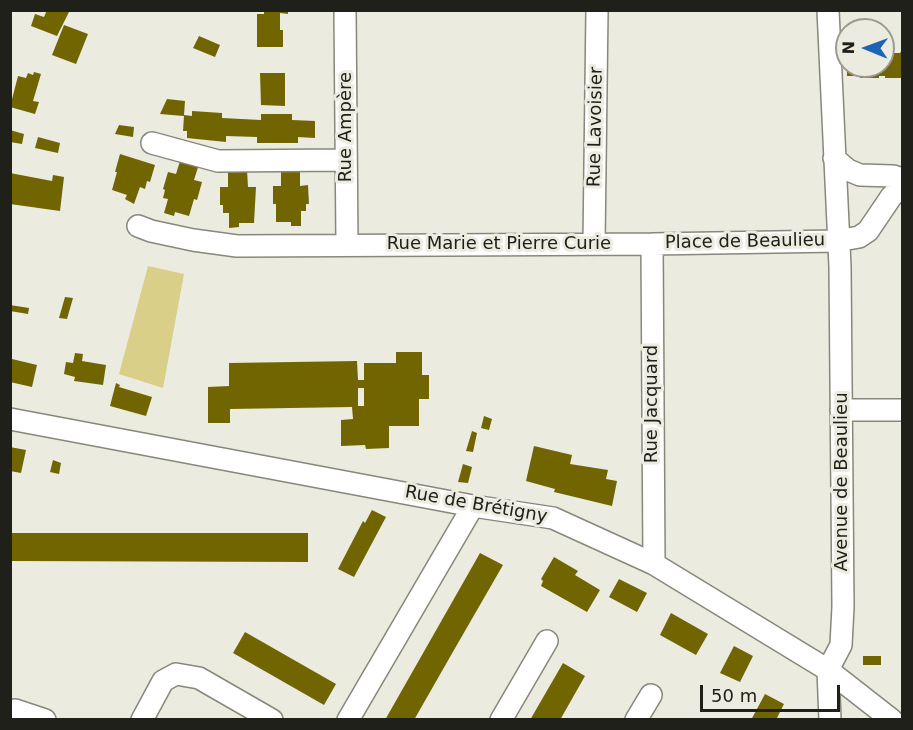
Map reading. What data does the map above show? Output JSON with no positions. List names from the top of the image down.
{
  "streets": {
    "street": [
      "Rue Ampère",
      "Rue Lavoisier",
      "Place de Beaulieu",
      "Rue Marie et Pierre Curie",
      "Rue Jacquard",
      "Avenue de Beaulieu",
      "Rue de Brétigny"
    ]
  },
  "crossings": [
    ["Rue Ampère", "Rue Marie et Pierre Curie"],
    ["Rue Lavoisier", "Rue Marie et Pierre Curie"],
    ["Place de Beaulieu", "Rue Marie et Pierre Curie"],
    ["Place de Beaulieu", "Rue Jacquard"],
    ["Place de Beaulieu", "Avenue de Beaulieu"],
    ["Rue Marie et Pierre Curie", "Rue Jacquard"],
    ["Rue Jacquard", "Rue de Brétigny"],
    ["Avenue de Beaulieu", "Rue de Brétigny"]
  ],
  "scale_bar": "50 m",
  "north": "left"
}
